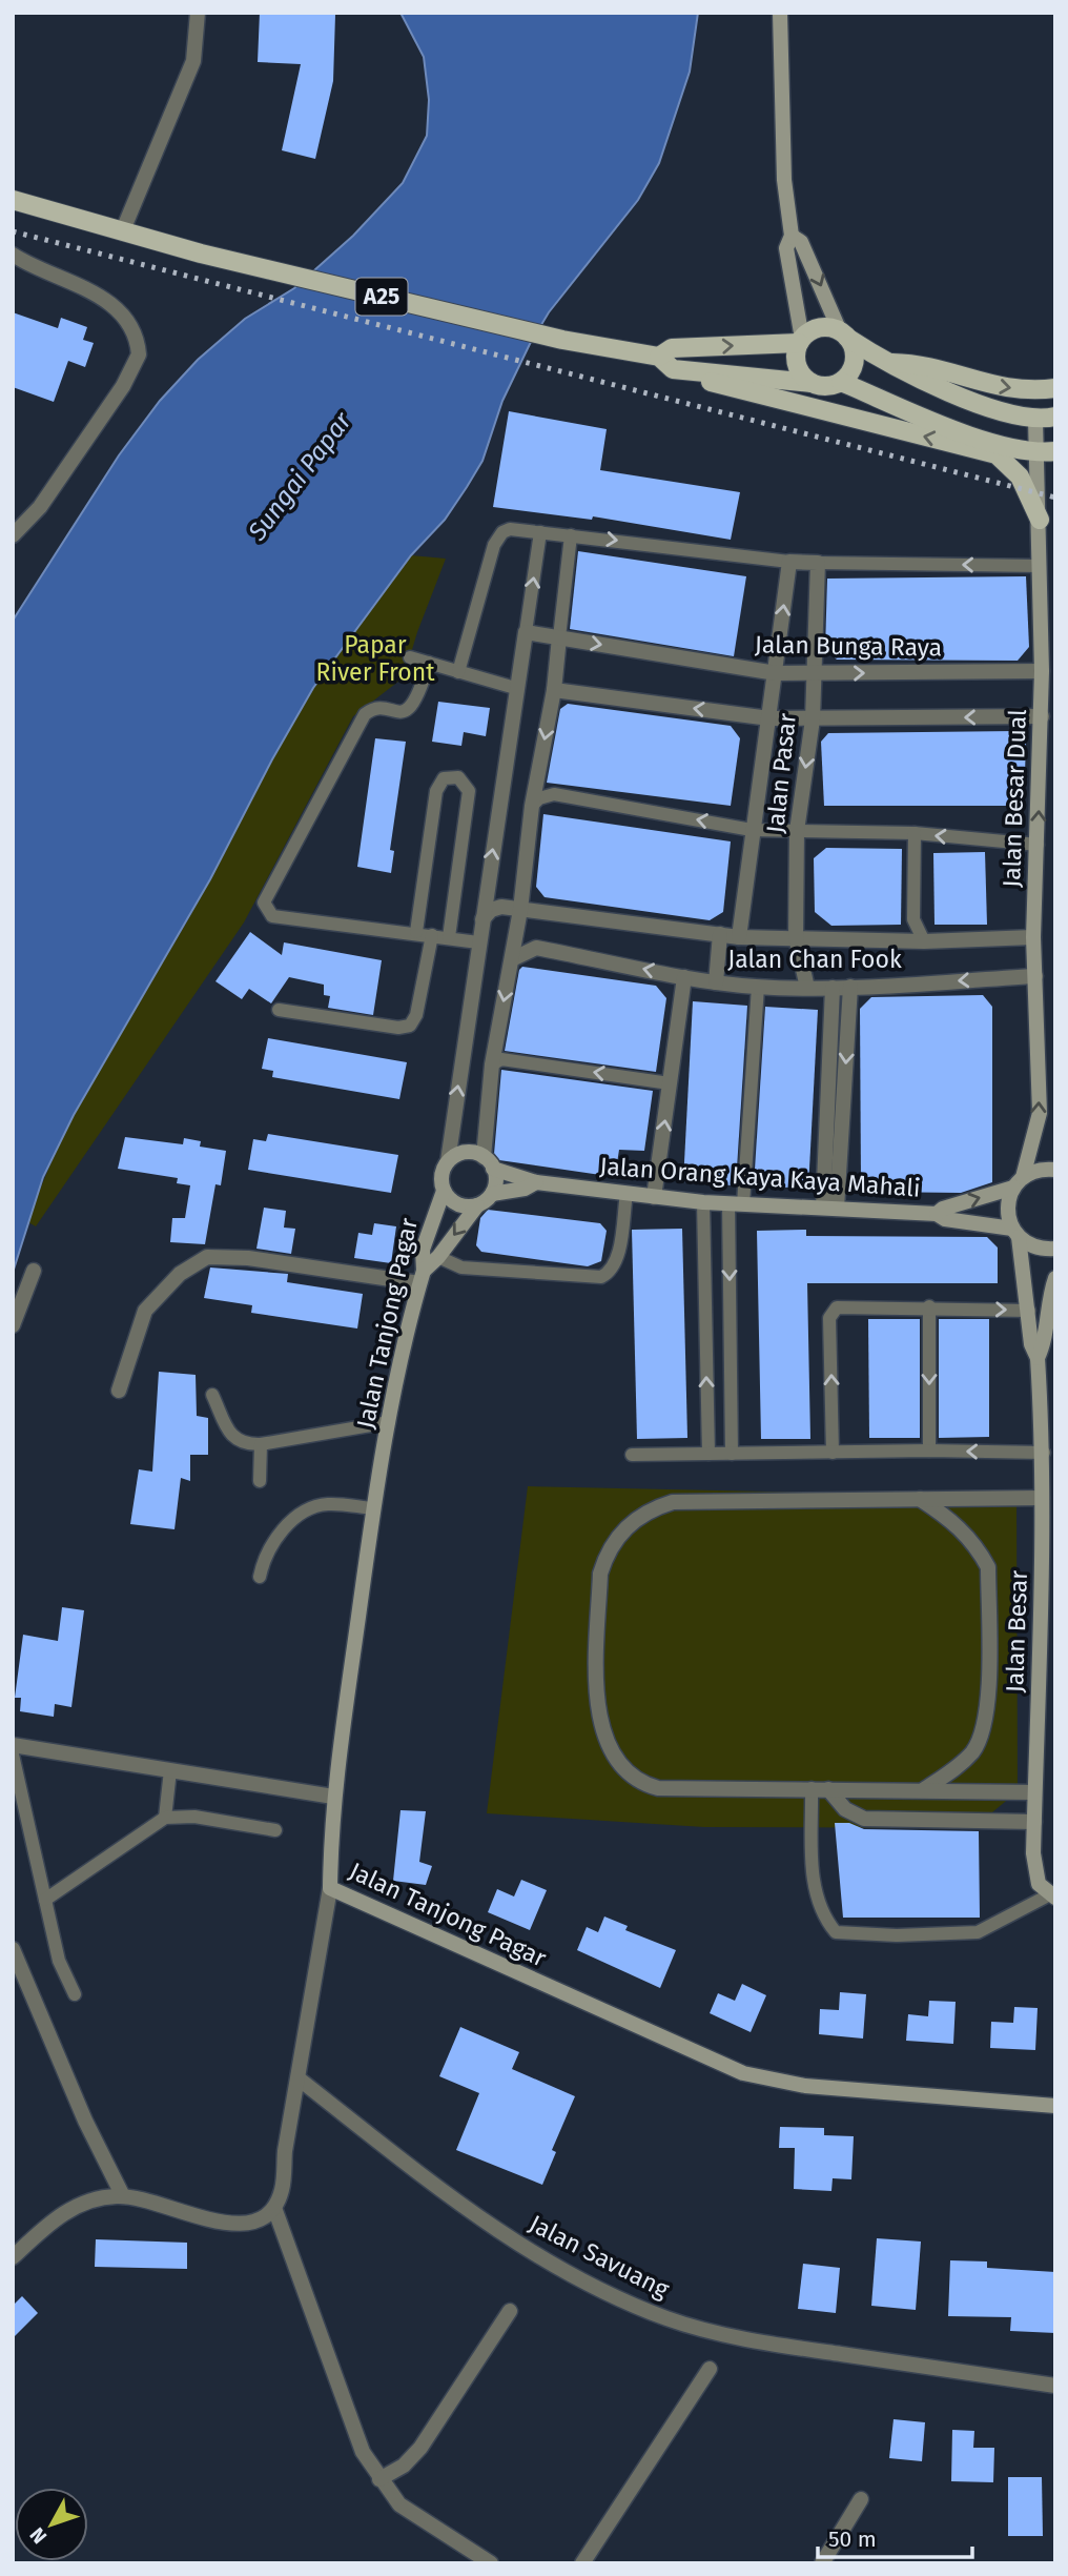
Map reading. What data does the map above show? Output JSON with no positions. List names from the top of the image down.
{
  "streets": {
    "main road": [
      "A25",
      "Jalan Besar Dual",
      "Jalan Orang Kaya Kaya Mahali",
      "Jalan Tanjong Pagar",
      "Jalan Besar"
    ],
    "street": [
      "Jalan Bunga Raya",
      "Jalan Pasar",
      "Jalan Chan Fook",
      "Jalan Savuang"
    ]
  },
  "crossings": [
    ["Jalan Bunga Raya", "Jalan Pasar"],
    ["Jalan Bunga Raya", "Jalan Besar Dual"],
    ["Jalan Pasar", "Jalan Chan Fook"],
    ["Jalan Besar Dual", "Jalan Chan Fook"],
    ["Jalan Besar Dual", "Jalan Orang Kaya Kaya Mahali"],
    ["Jalan Besar Dual", "Jalan Besar"],
    ["Jalan Orang Kaya Kaya Mahali", "Jalan Tanjong Pagar"],
    ["Jalan Orang Kaya Kaya Mahali", "Jalan Besar"]
  ],
  "one_way": ["Jalan Besar Dual"],
  "water": ["Sungai Papar"],
  "parks": ["Papar River Front"],
  "scale_bar": "50 m",
  "north": "bottom left"
}
